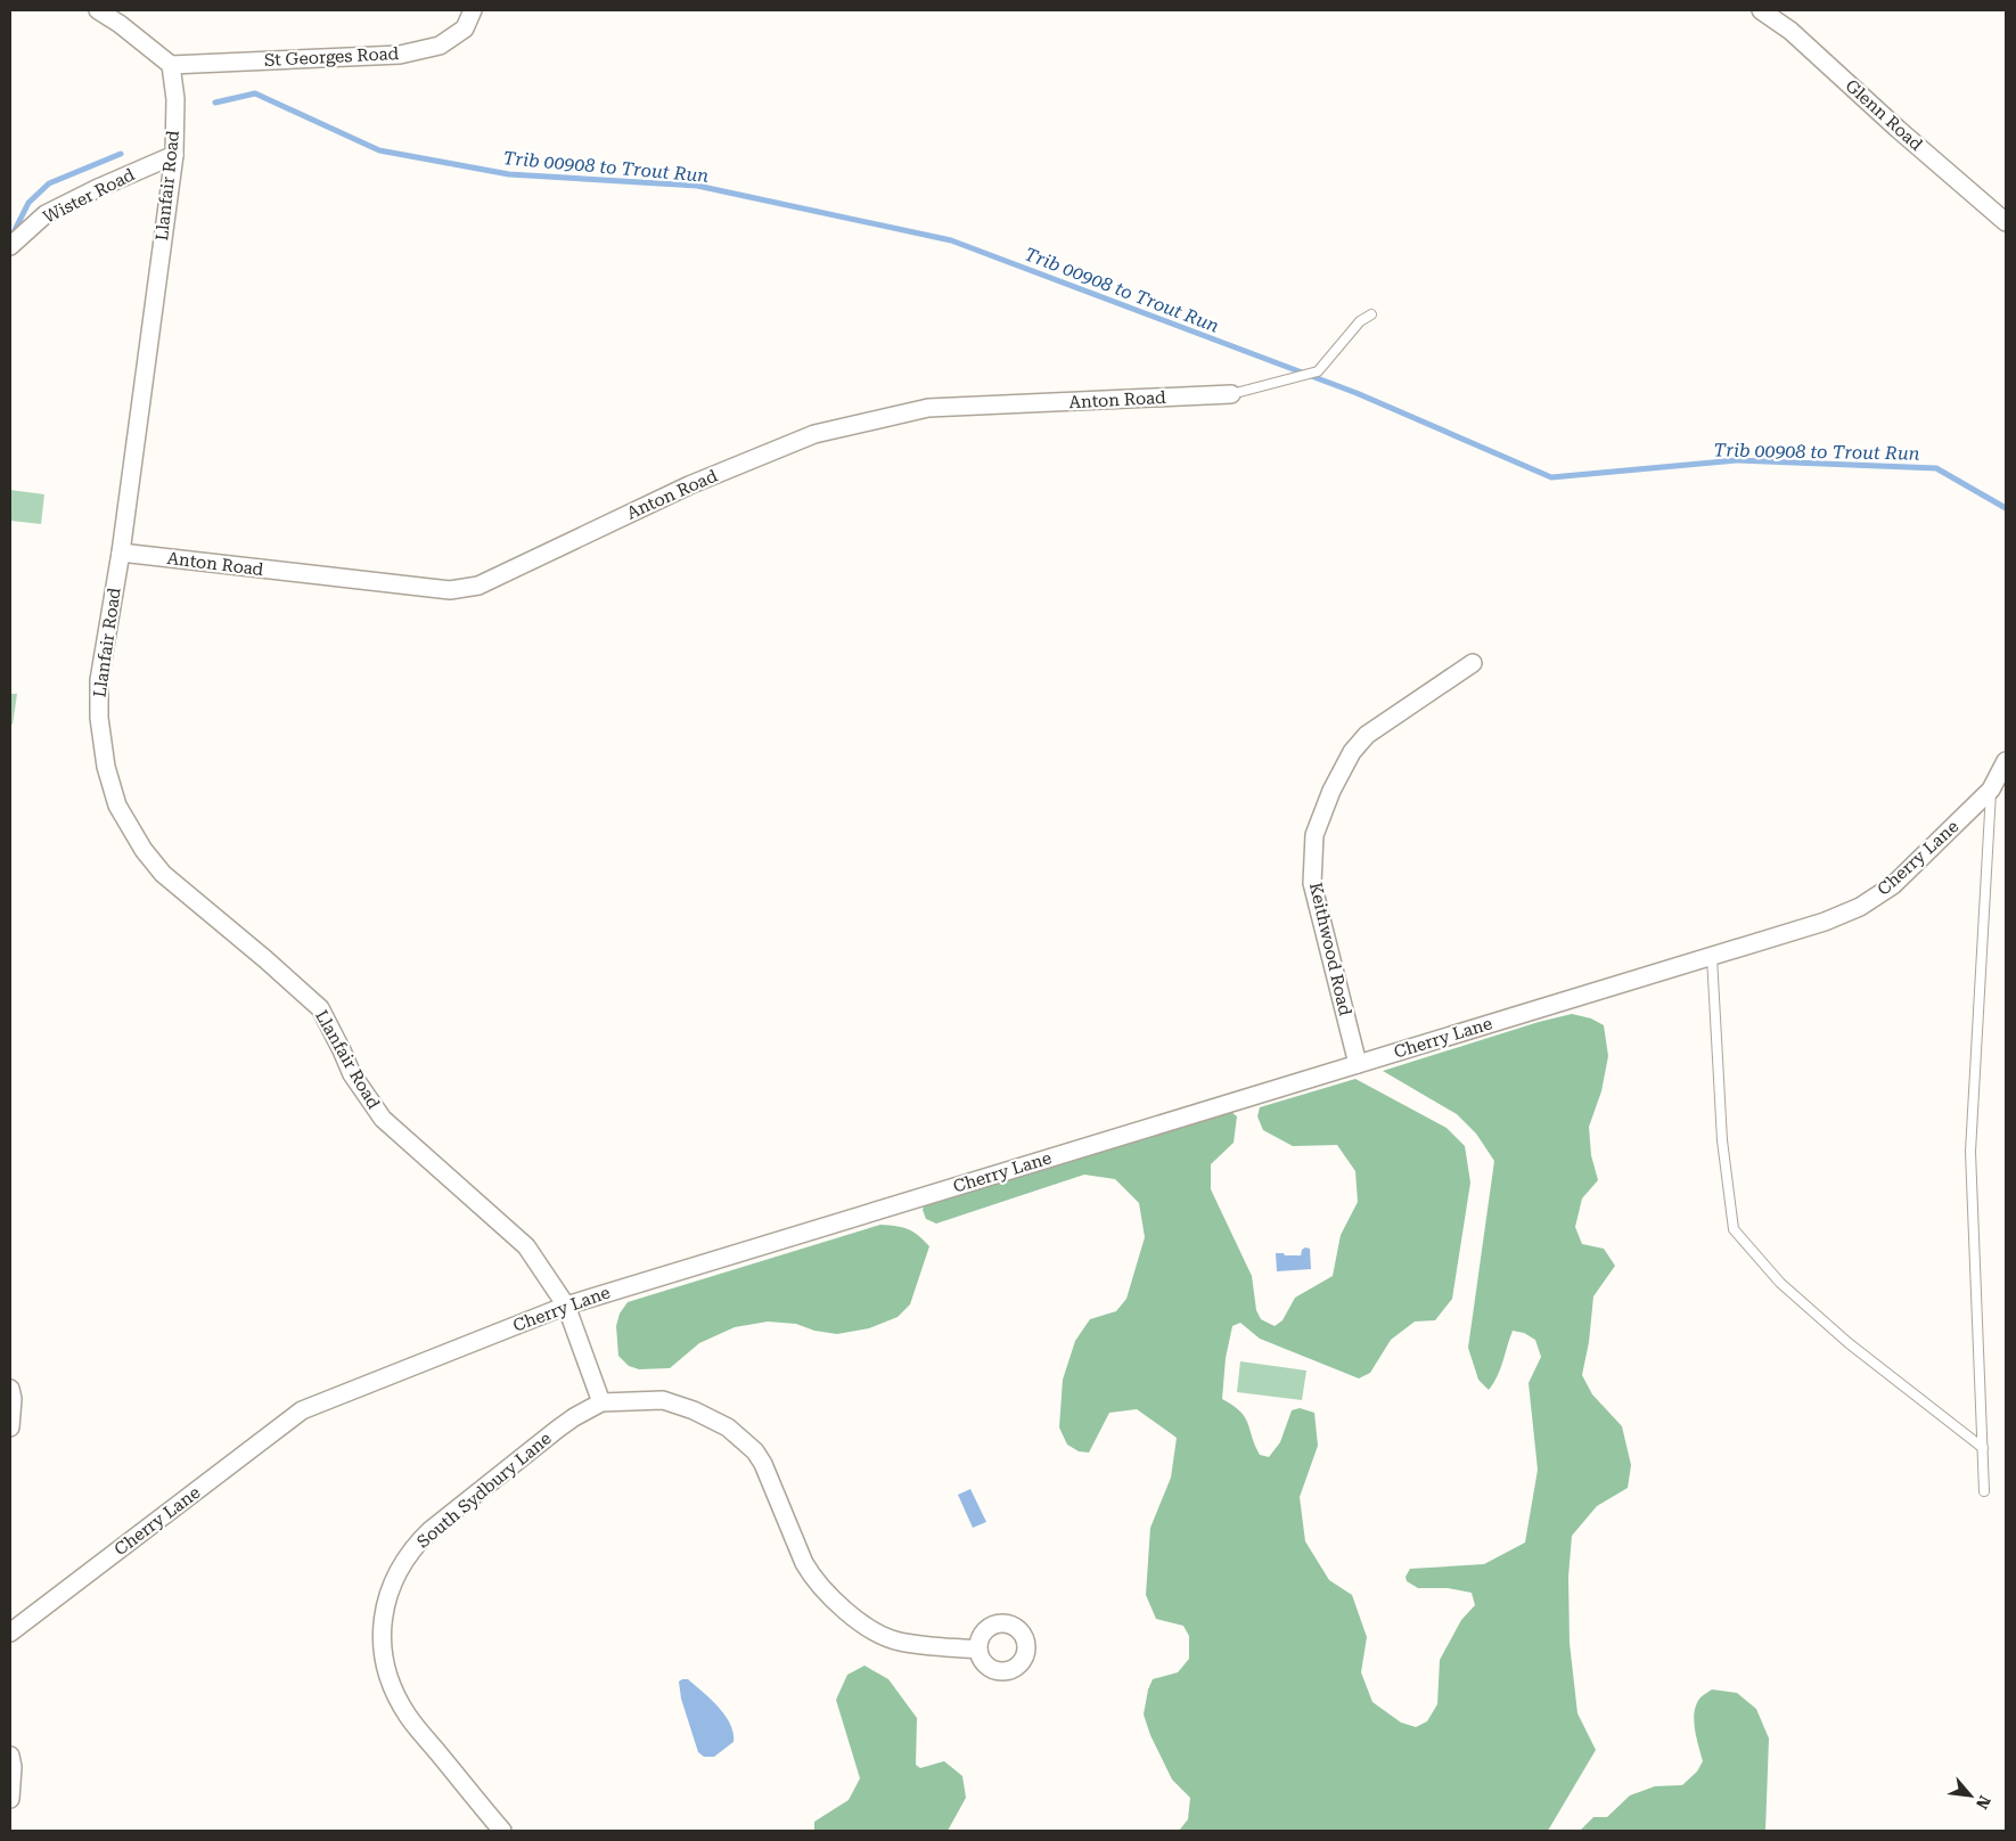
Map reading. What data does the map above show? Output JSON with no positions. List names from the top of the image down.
{
  "streets": {
    "street": [
      "St Georges Road",
      "Glenn Road",
      "Llanfair Road",
      "Wister Road",
      "Anton Road",
      "Cherry Lane",
      "Keithwood Road",
      "South Sydbury Lane"
    ]
  },
  "crossings": [
    ["St Georges Road", "Llanfair Road"],
    ["Llanfair Road", "Wister Road"],
    ["Llanfair Road", "Anton Road"],
    ["Llanfair Road", "Cherry Lane"],
    ["Llanfair Road", "South Sydbury Lane"],
    ["Cherry Lane", "Keithwood Road"]
  ],
  "water": ["Trib 00908 to Trout Run"],
  "north": "bottom right"
}
